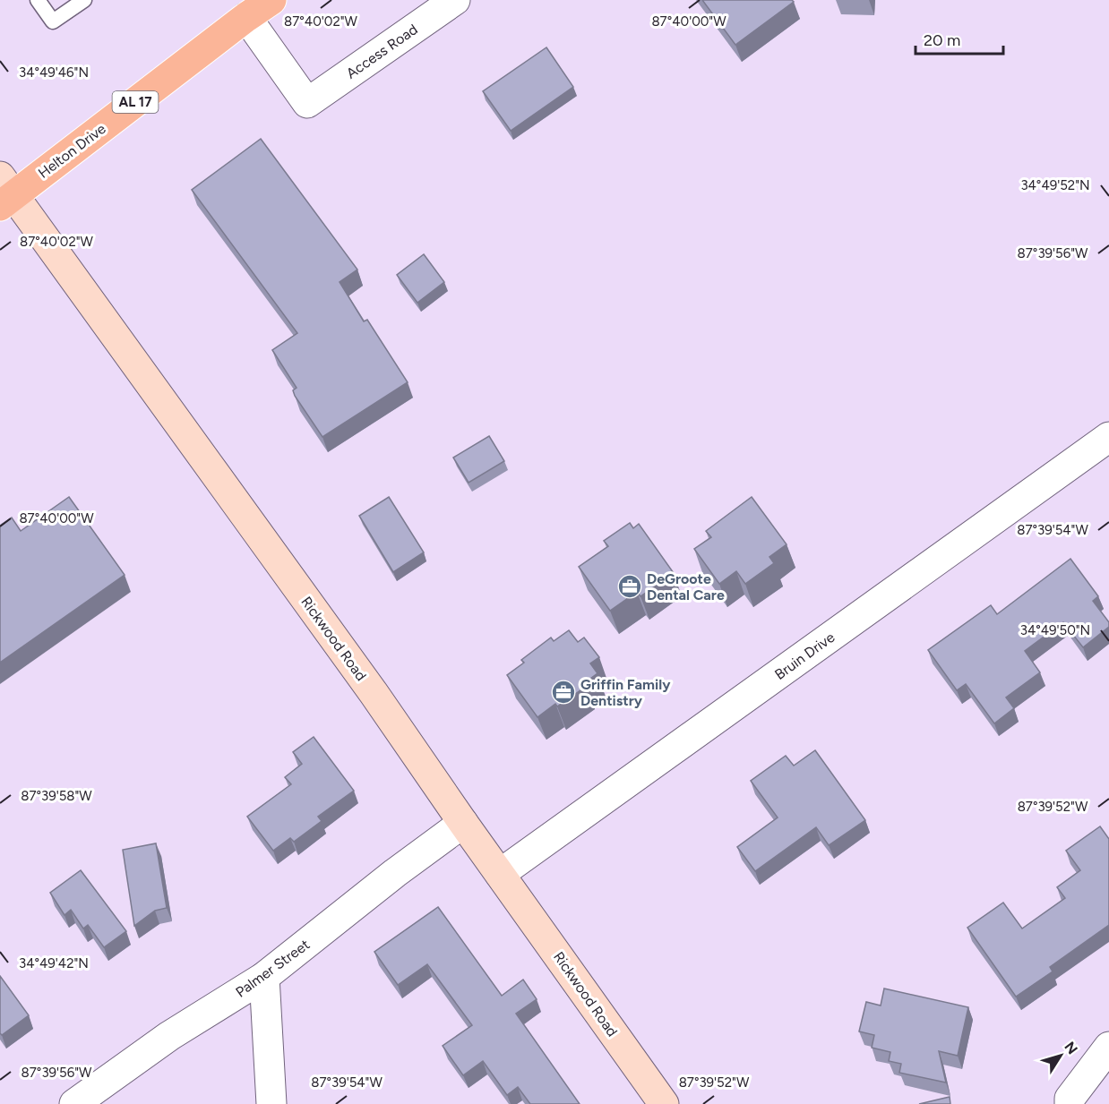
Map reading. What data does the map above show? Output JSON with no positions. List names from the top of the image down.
{
  "streets": {
    "main road": ["AL 17", "Helton Drive", "Rickwood Road"],
    "street": ["Access Road", "Bruin Drive", "Palmer Street"]
  },
  "crossings": [
    ["Access Road", "Helton Drive"],
    ["Helton Drive", "Rickwood Road"],
    ["Rickwood Road", "Bruin Drive"],
    ["Rickwood Road", "Palmer Street"]
  ],
  "places": {
    "office": ["DeGroote Dental Care", "Griffin Family Dentistry"]
  },
  "scale_bar": "20 m",
  "north": "top right",
  "coordinates": [
    "87°40'02\"W",
    "87°40'00\"W",
    "34°49'46\"N",
    "34°49'52\"N",
    "87°39'56\"W",
    "87°39'54\"W",
    "34°49'50\"N",
    "87°39'58\"W",
    "87°39'52\"W",
    "34°49'42\"N"
  ]
}
